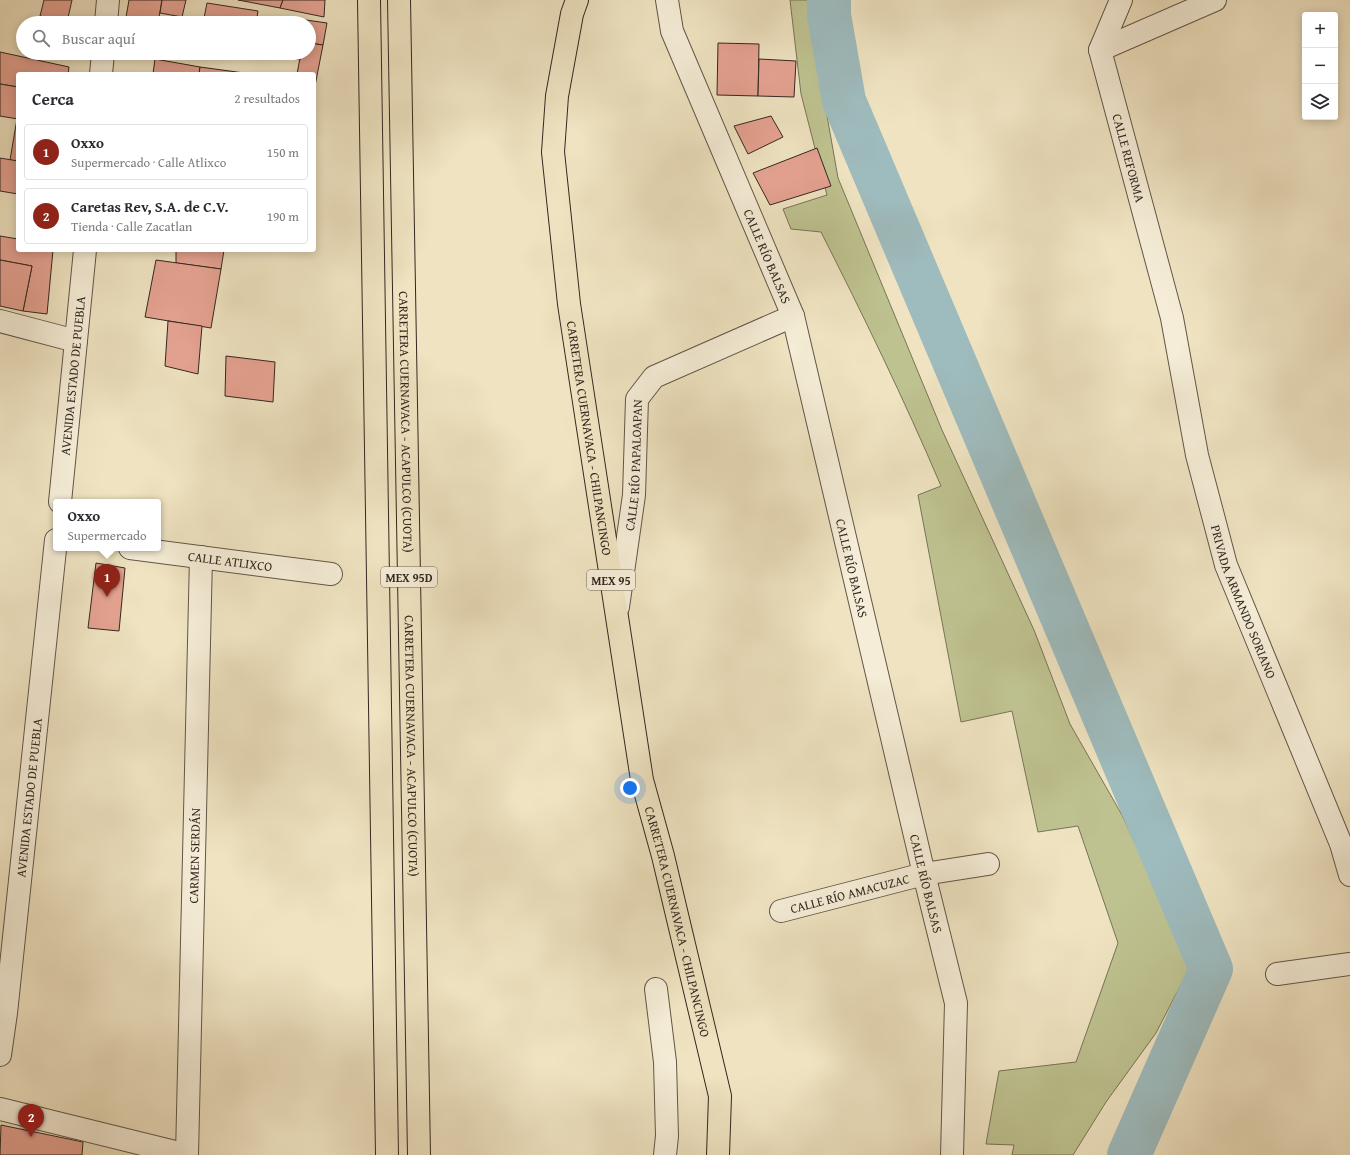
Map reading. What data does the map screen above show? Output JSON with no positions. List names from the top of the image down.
{
  "streets": {
    "main road": [
      "CARRETERA CUERNAVACA - ACAPULCO (CUOTA)",
      "CARRETERA CUERNAVACA - CHILPANCINGO",
      "MEX 95D",
      "MEX 95"
    ],
    "street": [
      "CALLE REFORMA",
      "CALLE RÍO BALSAS",
      "AVENIDA ESTADO DE PUEBLA",
      "CALLE RÍO PAPALOAPAN",
      "CALLE ATLIXCO",
      "PRIVADA ARMANDO SORIANO",
      "CARMEN SERDÁN",
      "CALLE RÍO AMACUZAC"
    ]
  },
  "crossings": [
    ["CALLE REFORMA", "PRIVADA ARMANDO SORIANO"],
    ["CALLE RÍO BALSAS", "CALLE RÍO PAPALOAPAN"],
    ["CALLE RÍO BALSAS", "CALLE RÍO AMACUZAC"],
    ["CARRETERA CUERNAVACA - CHILPANCINGO", "CALLE RÍO PAPALOAPAN"],
    ["CALLE ATLIXCO", "CARMEN SERDÁN"]
  ],
  "page": {
    "map_buttons": ["+", "−"],
    "search": "Buscar aquí",
    "heading": ["Cerca", "2 resultados"],
    "list": [
      {
        "mark": "1",
        "name": "Oxxo",
        "note": "Supermercado · Calle Atlixco",
        "value": "150 m"
      },
      {
        "mark": "2",
        "name": "Caretas Rev, S.A. de C.V.",
        "note": "Tienda · Calle Zacatlan",
        "value": "190 m"
      }
    ],
    "popup": ["Oxxo", "Supermercado"],
    "pins": ["1", "2"]
  }
}
